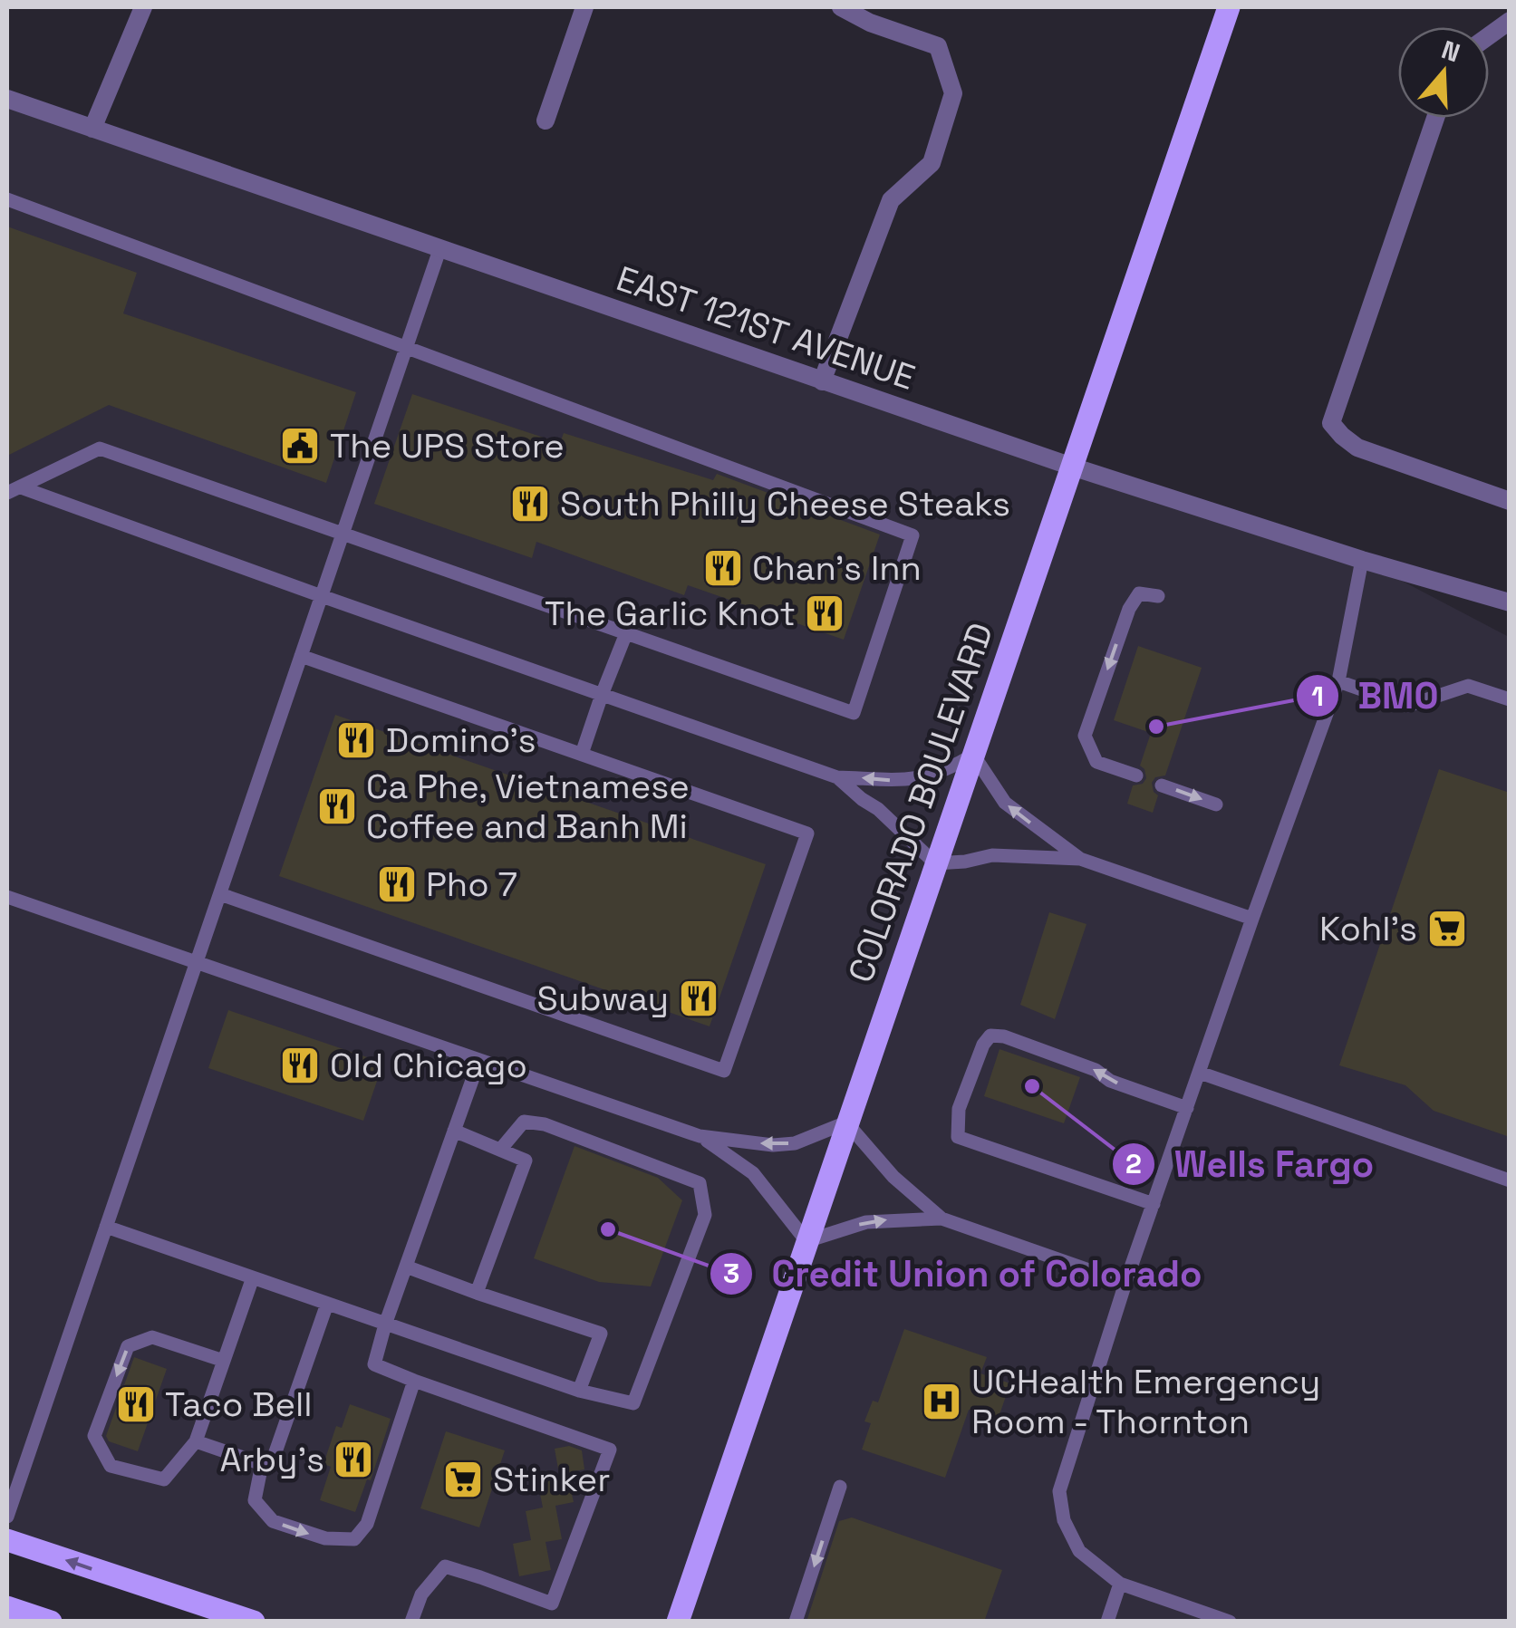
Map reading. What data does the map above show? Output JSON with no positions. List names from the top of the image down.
{
  "streets": {
    "main road": ["COLORADO BOULEVARD"],
    "street": ["EAST 121ST AVENUE"]
  },
  "crossings": [
    ["EAST 121ST AVENUE", "COLORADO BOULEVARD"]
  ],
  "places": {
    "public building": ["The UPS Store"],
    "restaurant": [
      "South Philly Cheese Steaks",
      "Chan's Inn",
      "The Garlic Knot",
      "Domino's",
      "Ca Phe, Vietnamese Coffee and Banh Mi",
      "Pho 7",
      "Subway",
      "Old Chicago",
      "Taco Bell",
      "Arby's"
    ],
    "other": ["BMO", "Wells Fargo", "Credit Union of Colorado"],
    "supermarket": ["Kohl's", "Stinker"],
    "hospital": ["UCHealth Emergency Room - Thornton"]
  },
  "north": "top"
}
